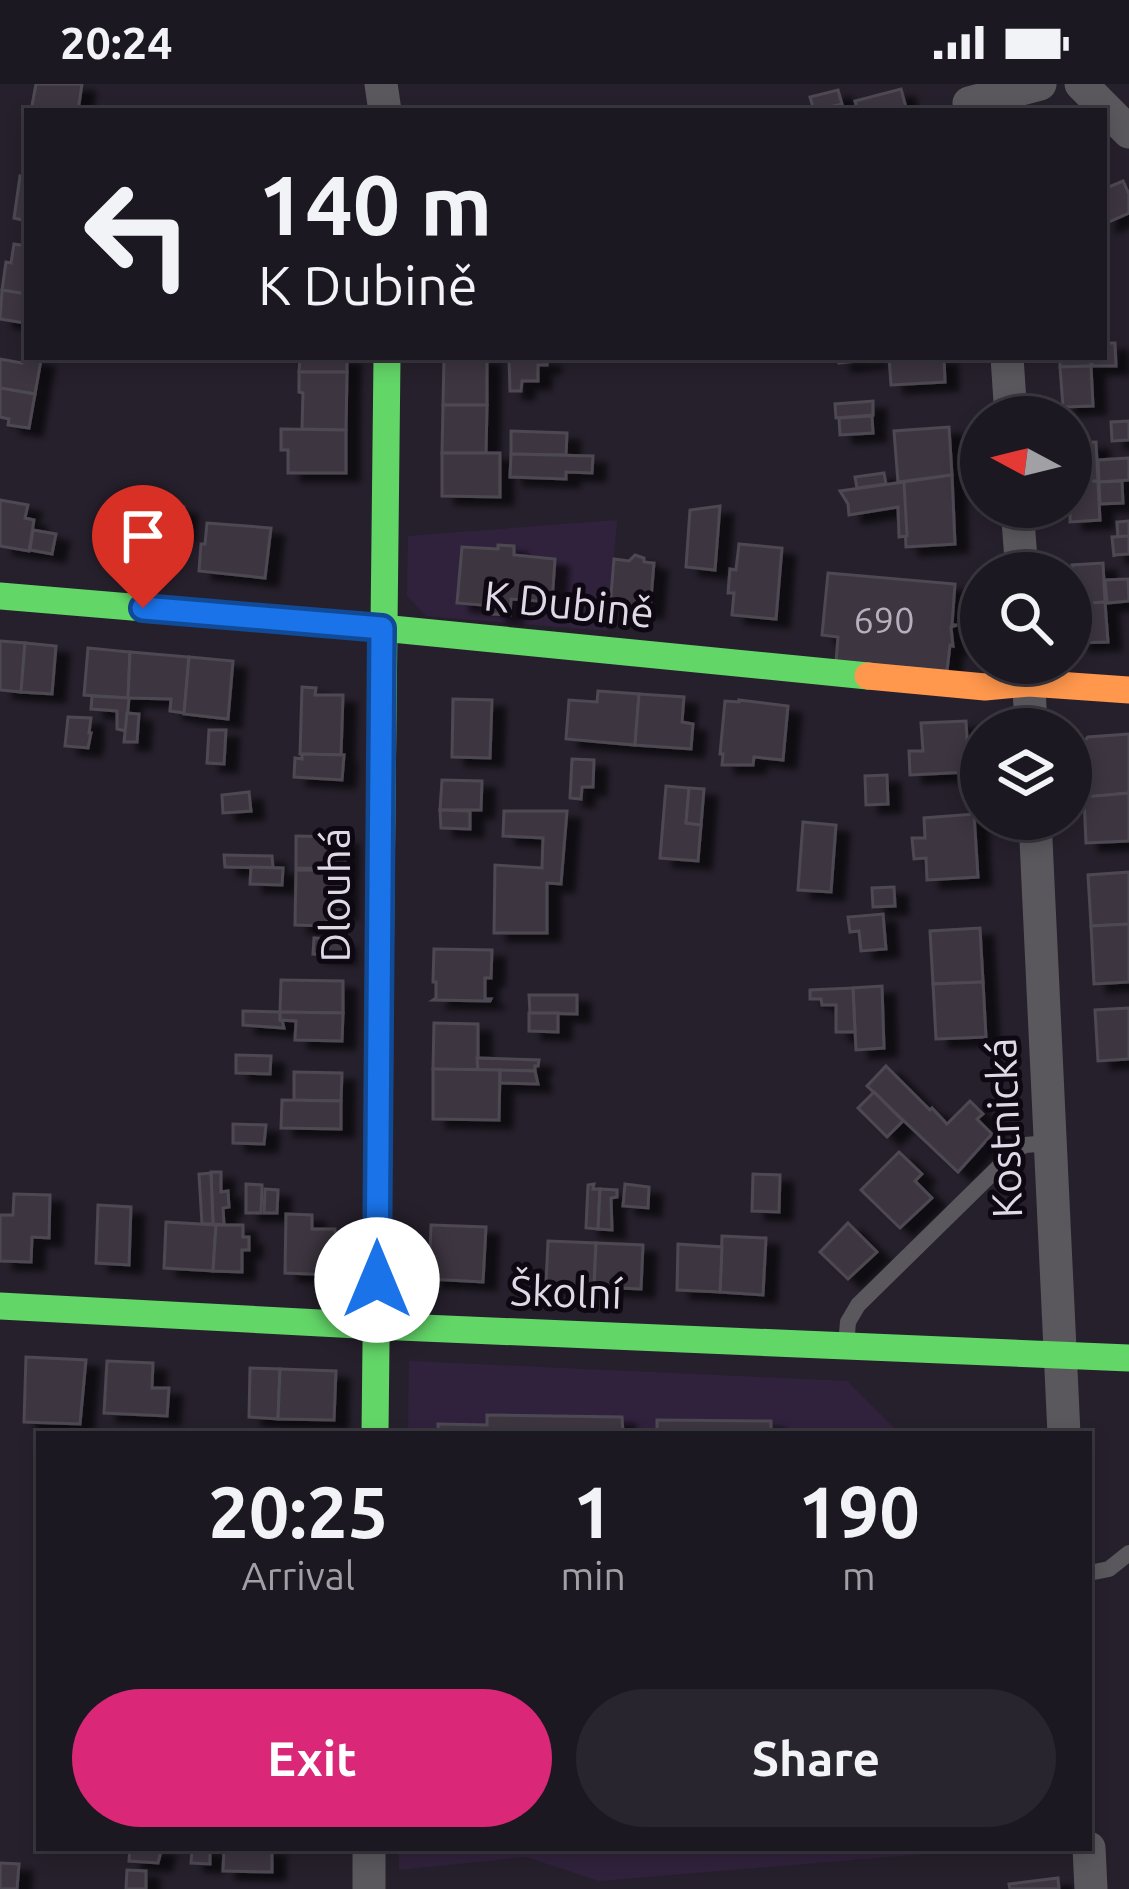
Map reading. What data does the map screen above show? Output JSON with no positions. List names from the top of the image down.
{
  "streets": {
    "street": [
      "K Dubině",
      "Dlouhá",
      "Kostnická",
      "Školní"
    ]
  },
  "crossings": [
    ["K Dubině", "Dlouhá"],
    ["Dlouhá", "Školní"],
    ["Kostnická", "Školní"]
  ],
  "house_numbers": ["690"],
  "north": "left",
  "page": {
    "status": "20:24",
    "turn": ["140 m", "K Dubině"],
    "eta": [
      "20:25",
      "Arrival",
      "1",
      "min",
      "190",
      "m"
    ],
    "buttons": ["Exit", "Share"]
  }
}
